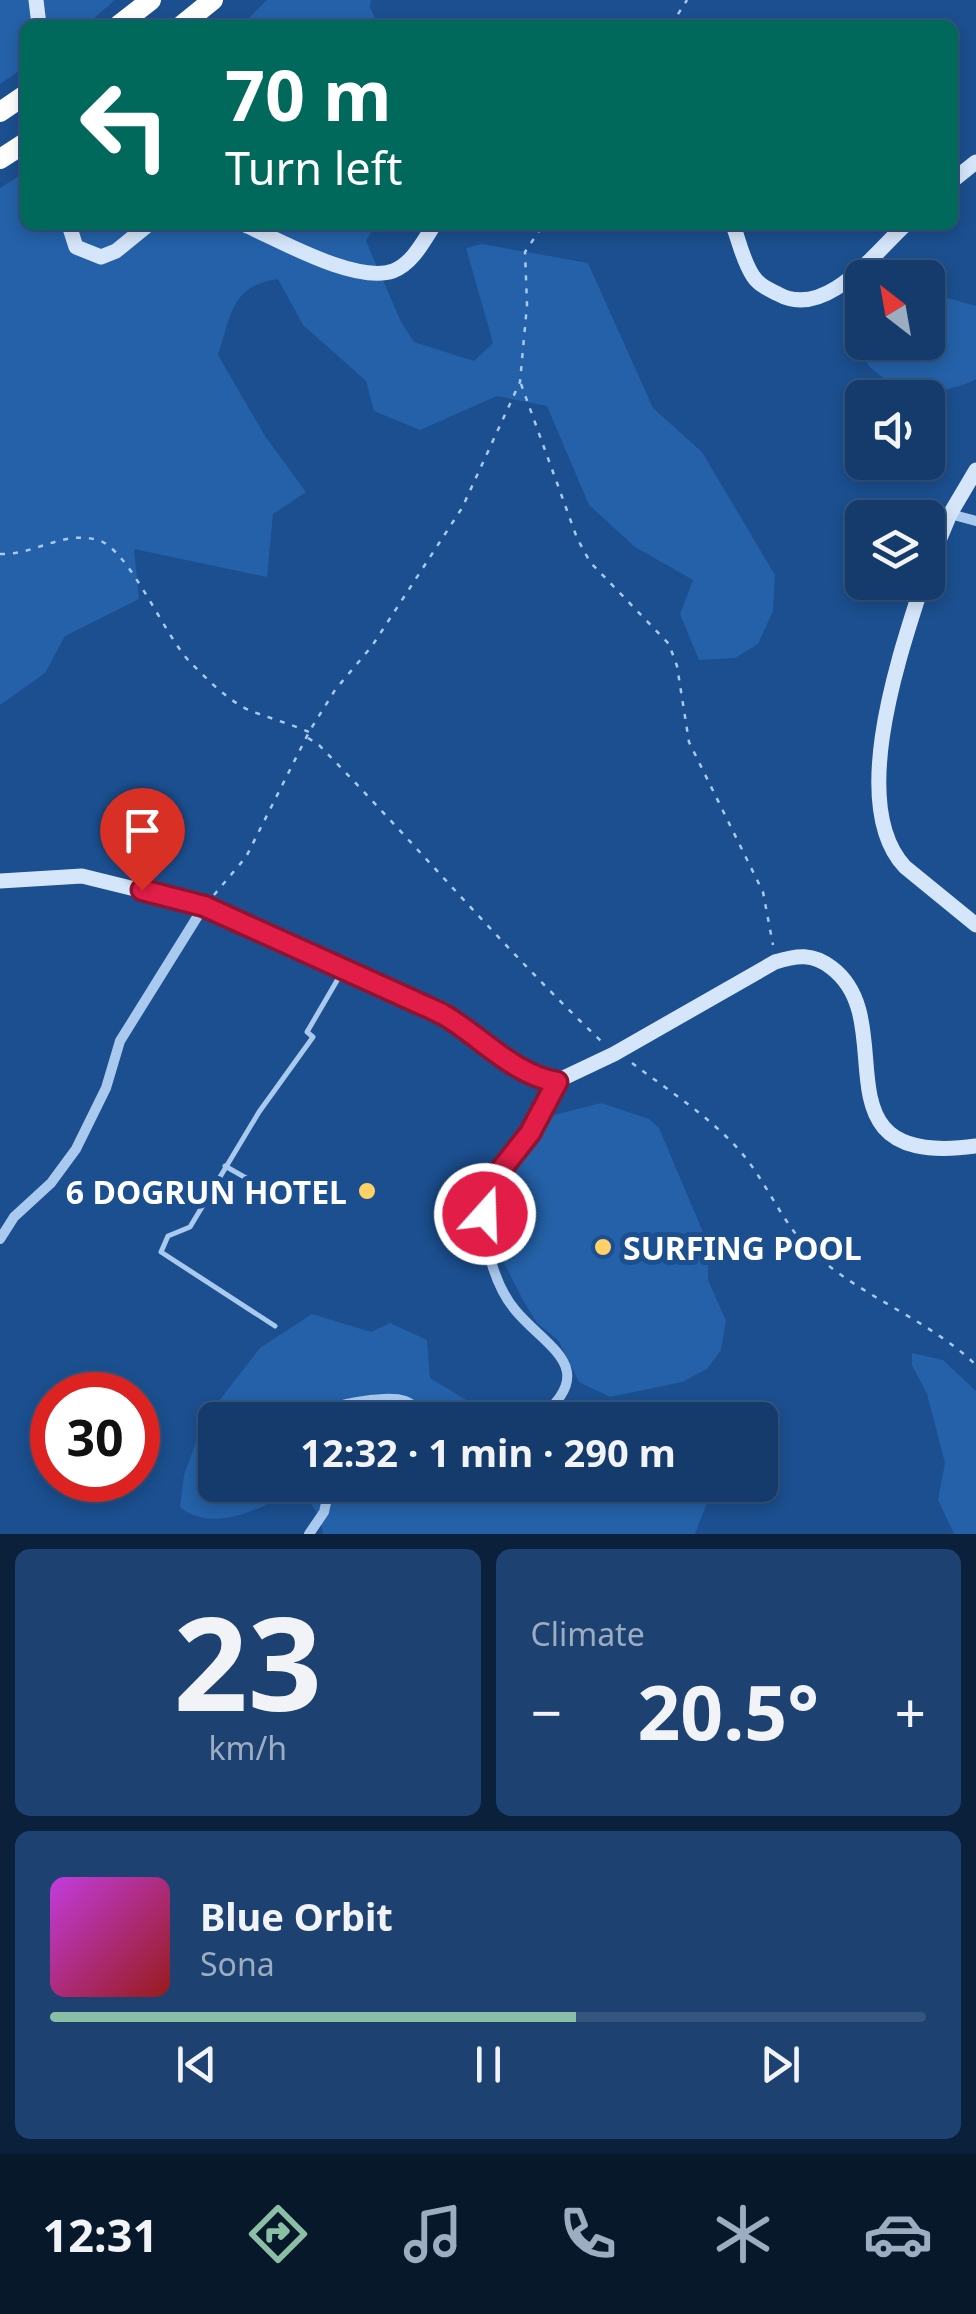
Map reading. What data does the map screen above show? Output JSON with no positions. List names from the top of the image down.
{
  "places": ["6 DOGRUN HOTEL", "SURFING POOL"],
  "north": "top left",
  "page": {
    "turn": ["70 m", "Turn left"],
    "limit": "30",
    "trip": "12:32 · 1 min · 290 m",
    "tile": [
      ["23", "km/h"],
      "Climate"
    ],
    "heat": ["−", "20.5°", "+"],
    "song": ["Blue Orbit", "Sona"],
    "tabs": "12:31"
  }
}
